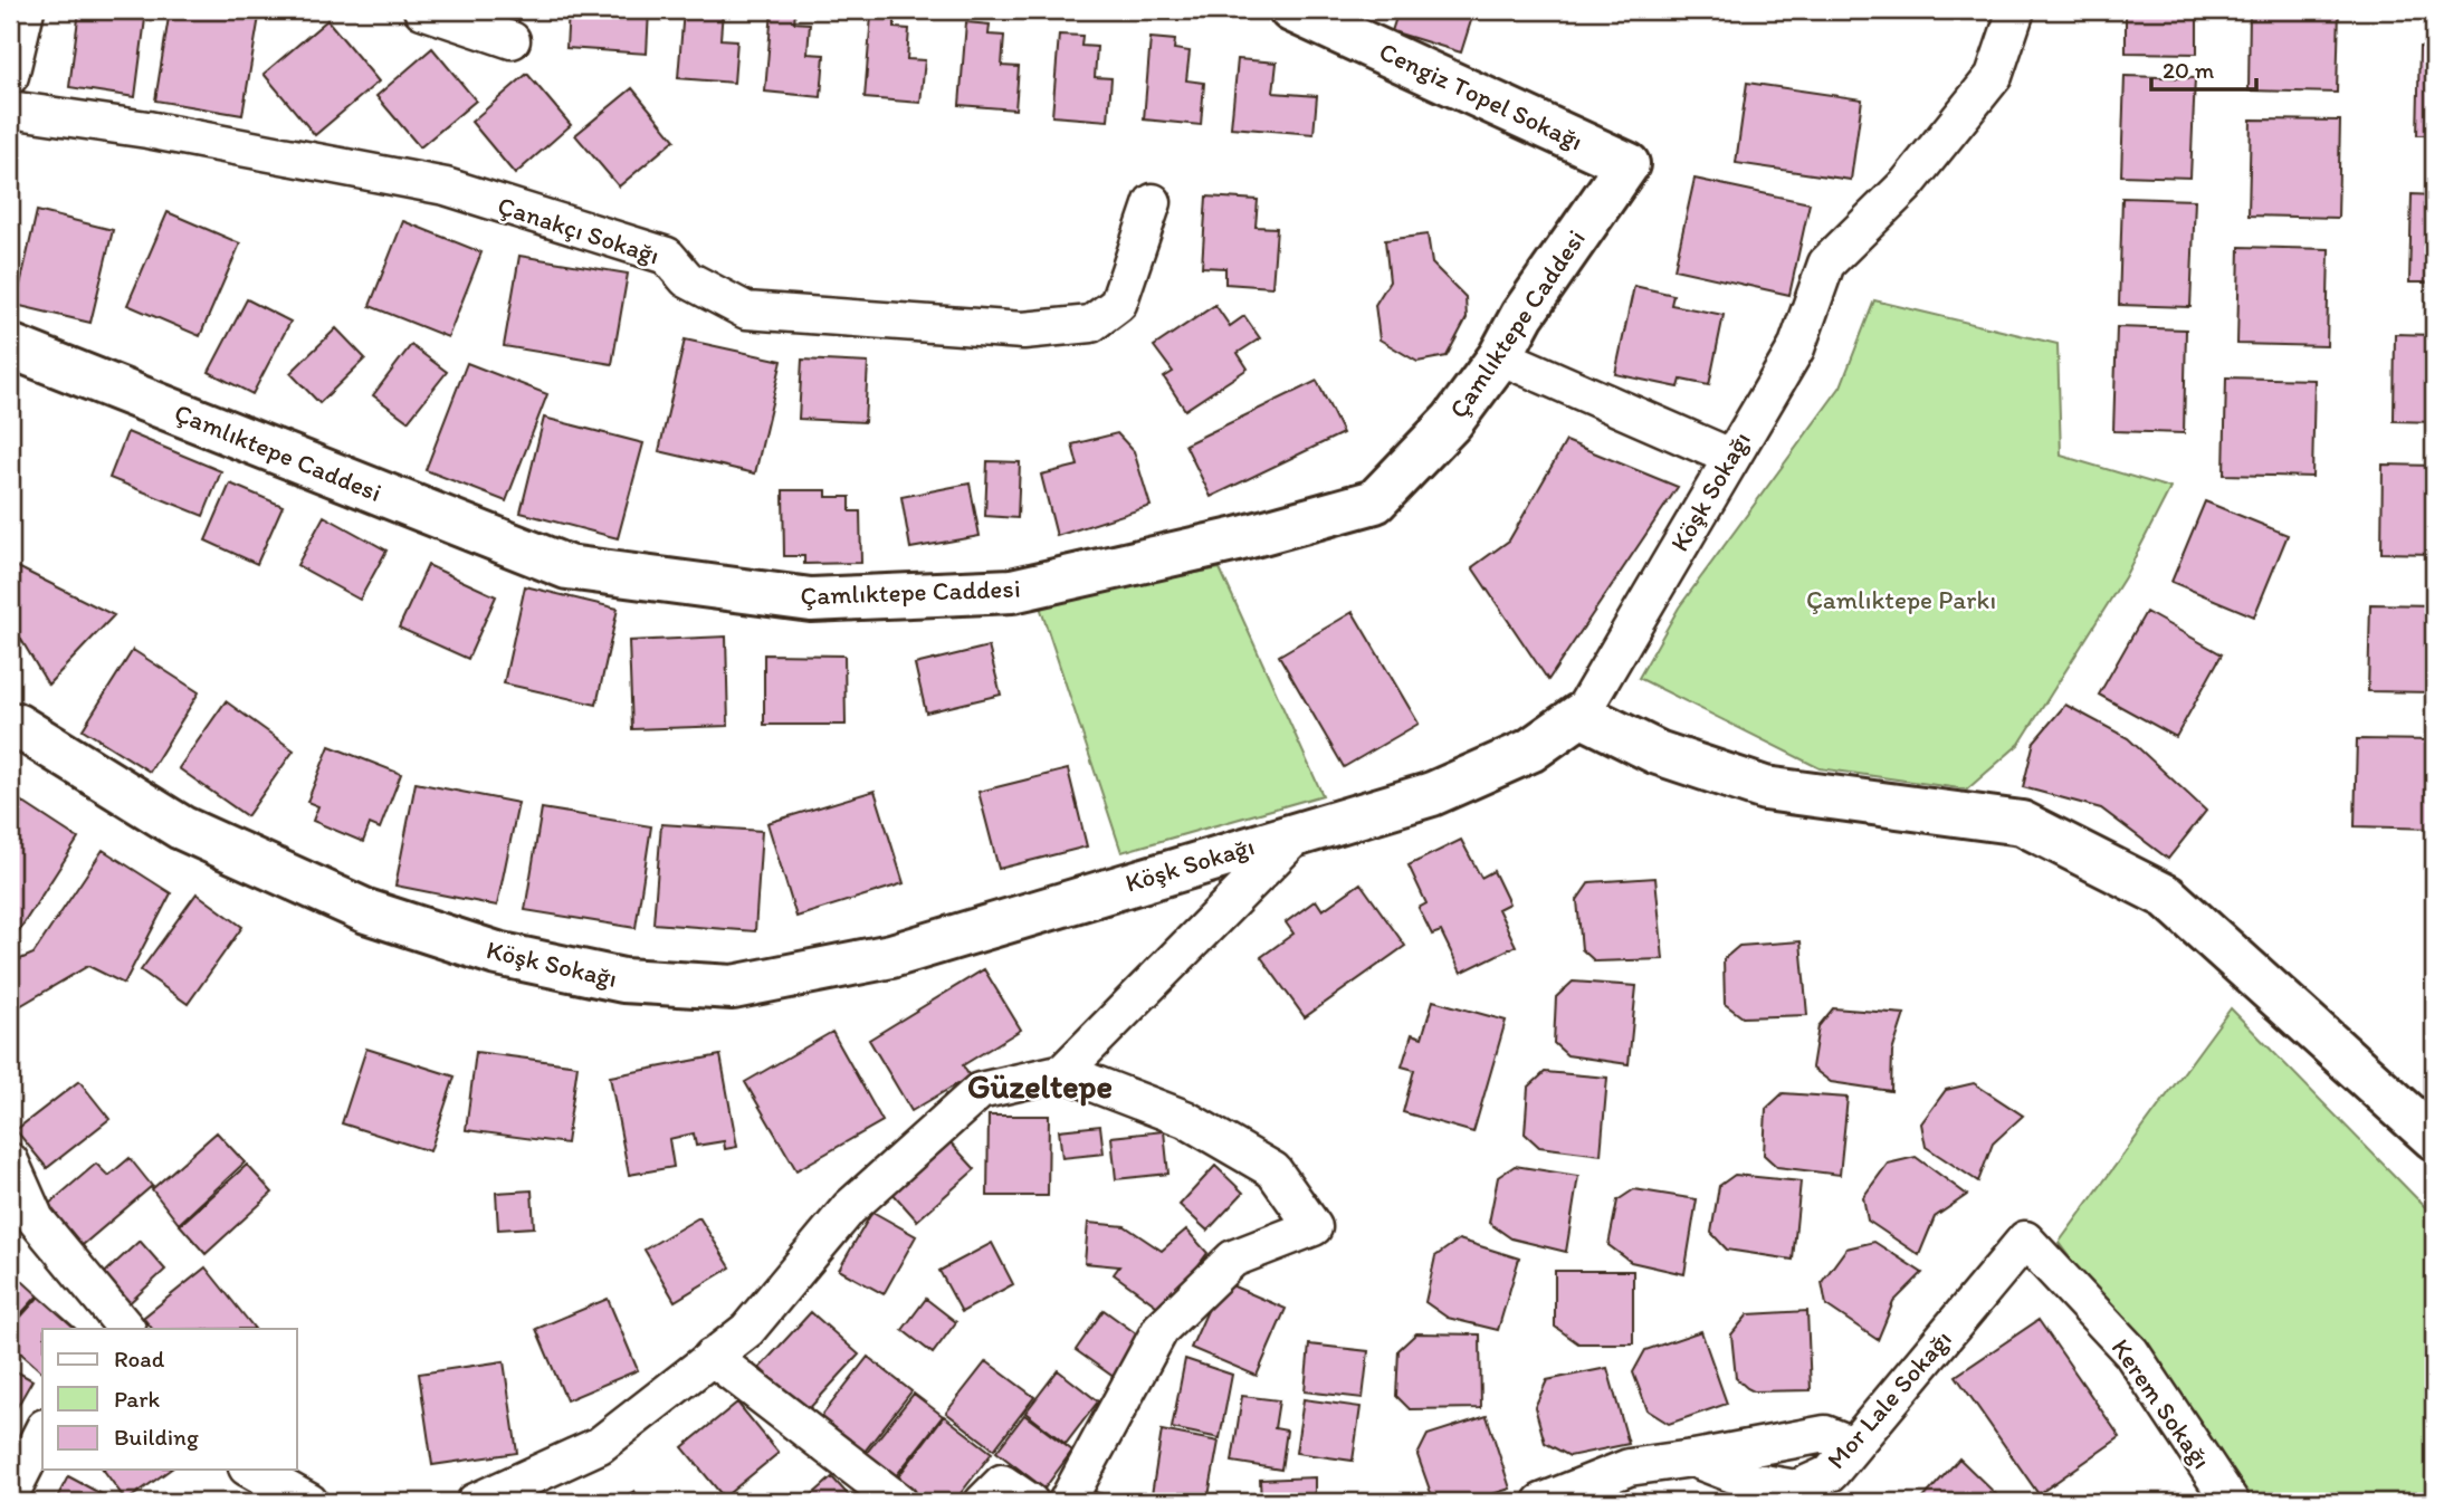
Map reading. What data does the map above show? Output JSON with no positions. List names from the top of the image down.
{
  "streets": {
    "street": [
      "Cengiz Topel Sokağı",
      "Çanakçı Sokağı",
      "Çamlıktepe Caddesi",
      "Köşk Sokağı",
      "Mor Lale Sokağı",
      "Kerem Sokağı"
    ]
  },
  "crossings": [
    ["Cengiz Topel Sokağı", "Çamlıktepe Caddesi"],
    ["Mor Lale Sokağı", "Kerem Sokağı"]
  ],
  "districts": ["Güzeltepe"],
  "parks": ["Çamlıktepe Parkı"],
  "legend": ["Road", "Park", "Building"],
  "scale_bar": "20 m"
}
